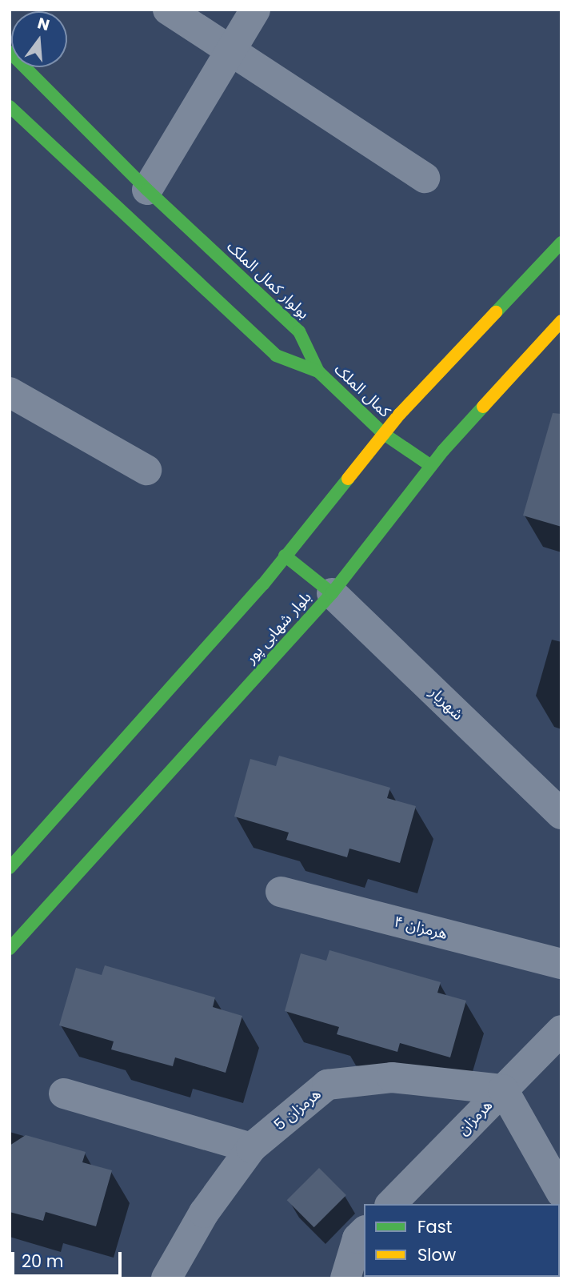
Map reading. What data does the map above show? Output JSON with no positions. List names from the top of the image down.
{
  "streets": {
    "main road": ["بولوار کمال الملک", "کمال الملک", "بلوار شهابی پور"],
    "street": [
      "شهریار",
      "هرمزان ۴",
      "هرمزان 5",
      "هرمزان"
    ]
  },
  "crossings": [
    ["بولوار کمال الملک", "کمال الملک"],
    ["کمال الملک", "بلوار شهابی پور"],
    ["بلوار شهابی پور", "شهریار"],
    ["هرمزان 5", "هرمزان"]
  ],
  "legend": ["Fast", "Slow"],
  "scale_bar": "20 m",
  "north": "top"
}
